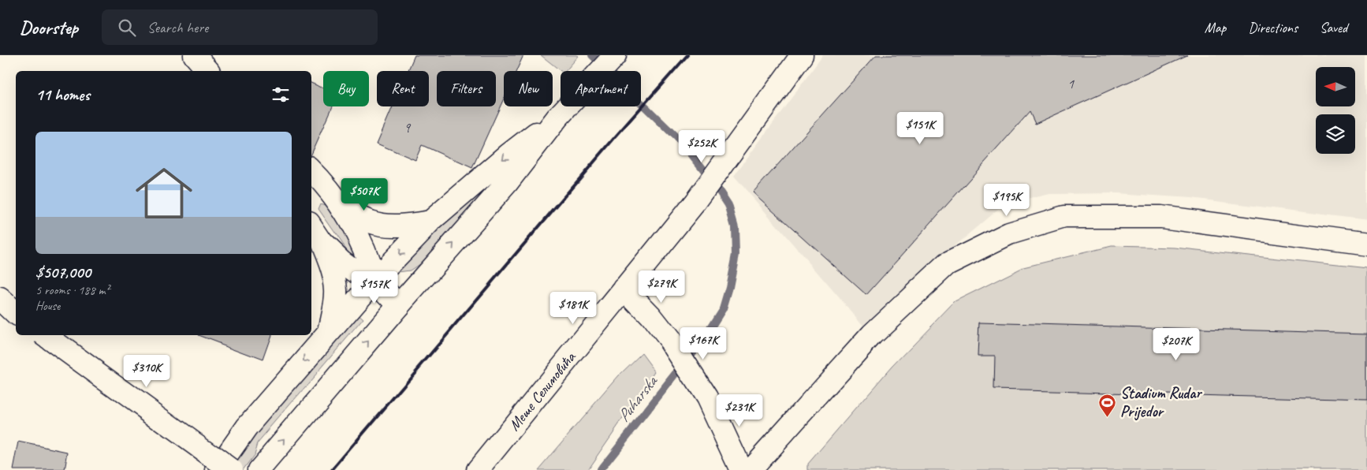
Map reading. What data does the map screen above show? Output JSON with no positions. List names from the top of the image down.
{
  "streets": {
    "street": ["Меше Селимовића"]
  },
  "water": ["Puharska"],
  "places": {
    "sports": ["Stadium Rudar Prijedor"]
  },
  "house_numbers": ["1", "9"],
  "north": "left",
  "page": {
    "header": "Doorstep",
    "search": "Search here",
    "nav": ["Map", "Directions", "Saved"],
    "chip": [
      "Buy",
      "Rent",
      "Filters",
      "New",
      "Apartment"
    ],
    "heading": "11 homes",
    "price": [
      "$151K",
      "$252K",
      "$507K",
      "$195K",
      "$279K",
      "$157K",
      "$181K",
      "$167K",
      "$207K",
      "$310K",
      "$231K"
    ],
    "list": [
      {
        "name": "$507,000",
        "note": "5 rooms · 188 m² · House"
      }
    ]
  }
}
